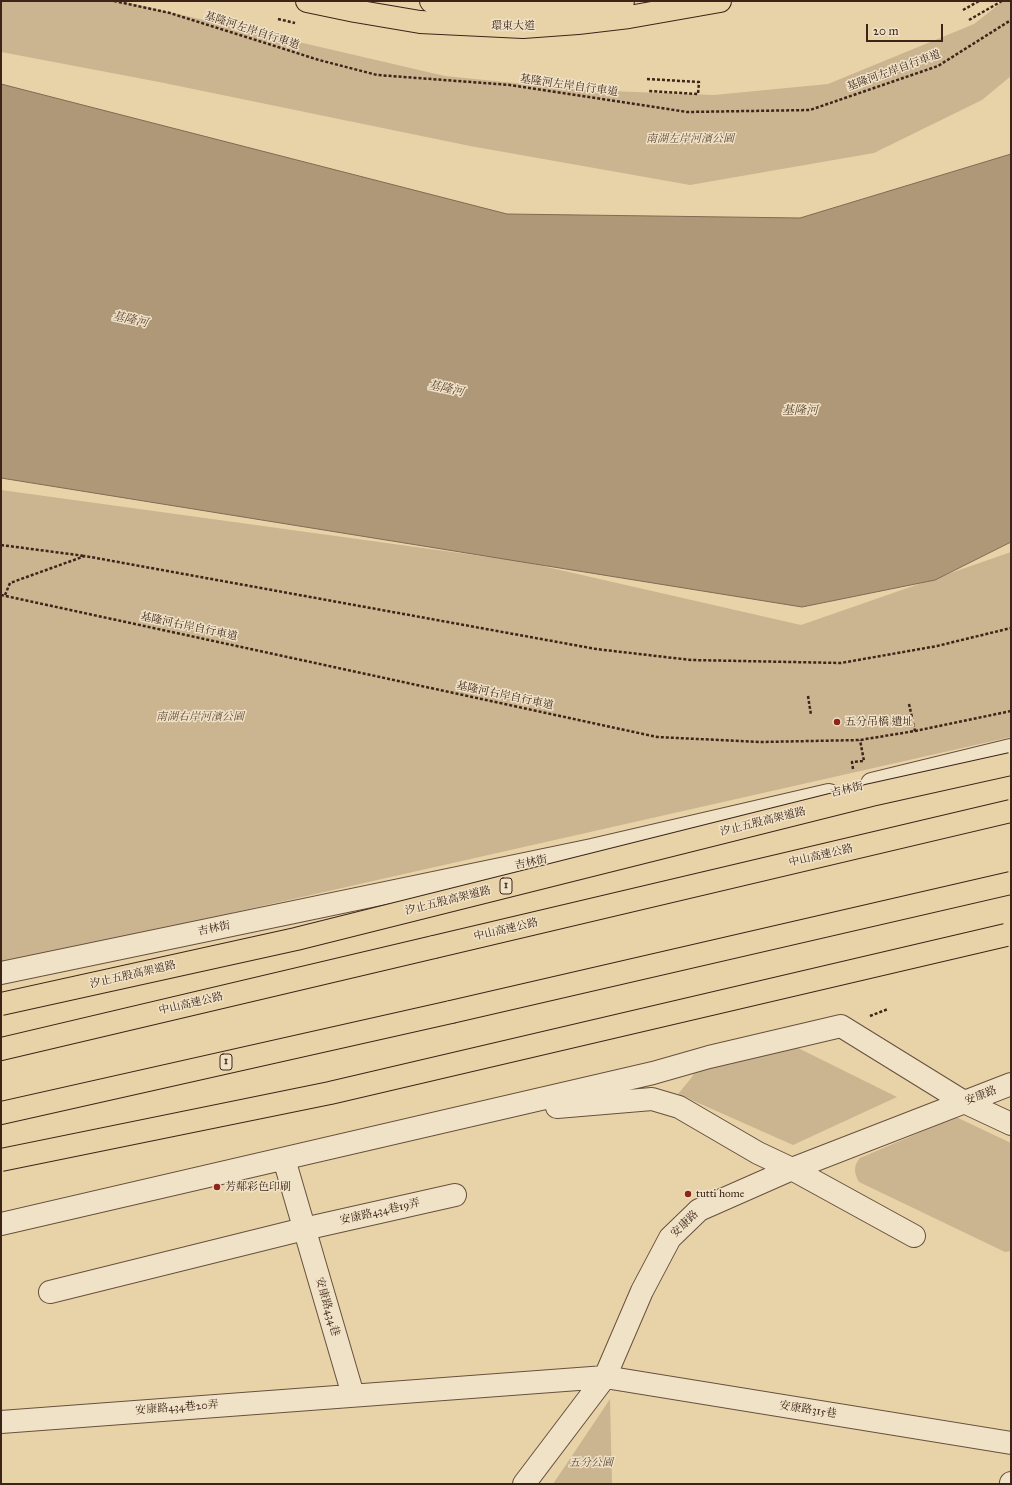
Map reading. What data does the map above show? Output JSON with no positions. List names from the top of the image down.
{
  "streets": {
    "highway": [
      "環東大道",
      "汐止五股高架道路",
      "中山高速公路",
      "1"
    ],
    "street": [
      "吉林街",
      "安康路",
      "安康路434巷19弄",
      "安康路434巷",
      "安康路434巷20弄",
      "安康路315巷"
    ],
    "path": ["基隆河左岸自行車道", "基隆河右岸自行車道"]
  },
  "crossings": [
    ["安康路", "安康路315巷"],
    ["安康路434巷19弄", "安康路434巷"],
    ["安康路434巷", "安康路434巷20弄"]
  ],
  "water": ["基隆河"],
  "parks": ["南湖左岸河濱公園", "南湖右岸河濱公園", "五分公園"],
  "places": ["五分吊橋 遺址", "芳鄰彩色印刷", "tutti home"],
  "scale_bar": "20 m"
}
